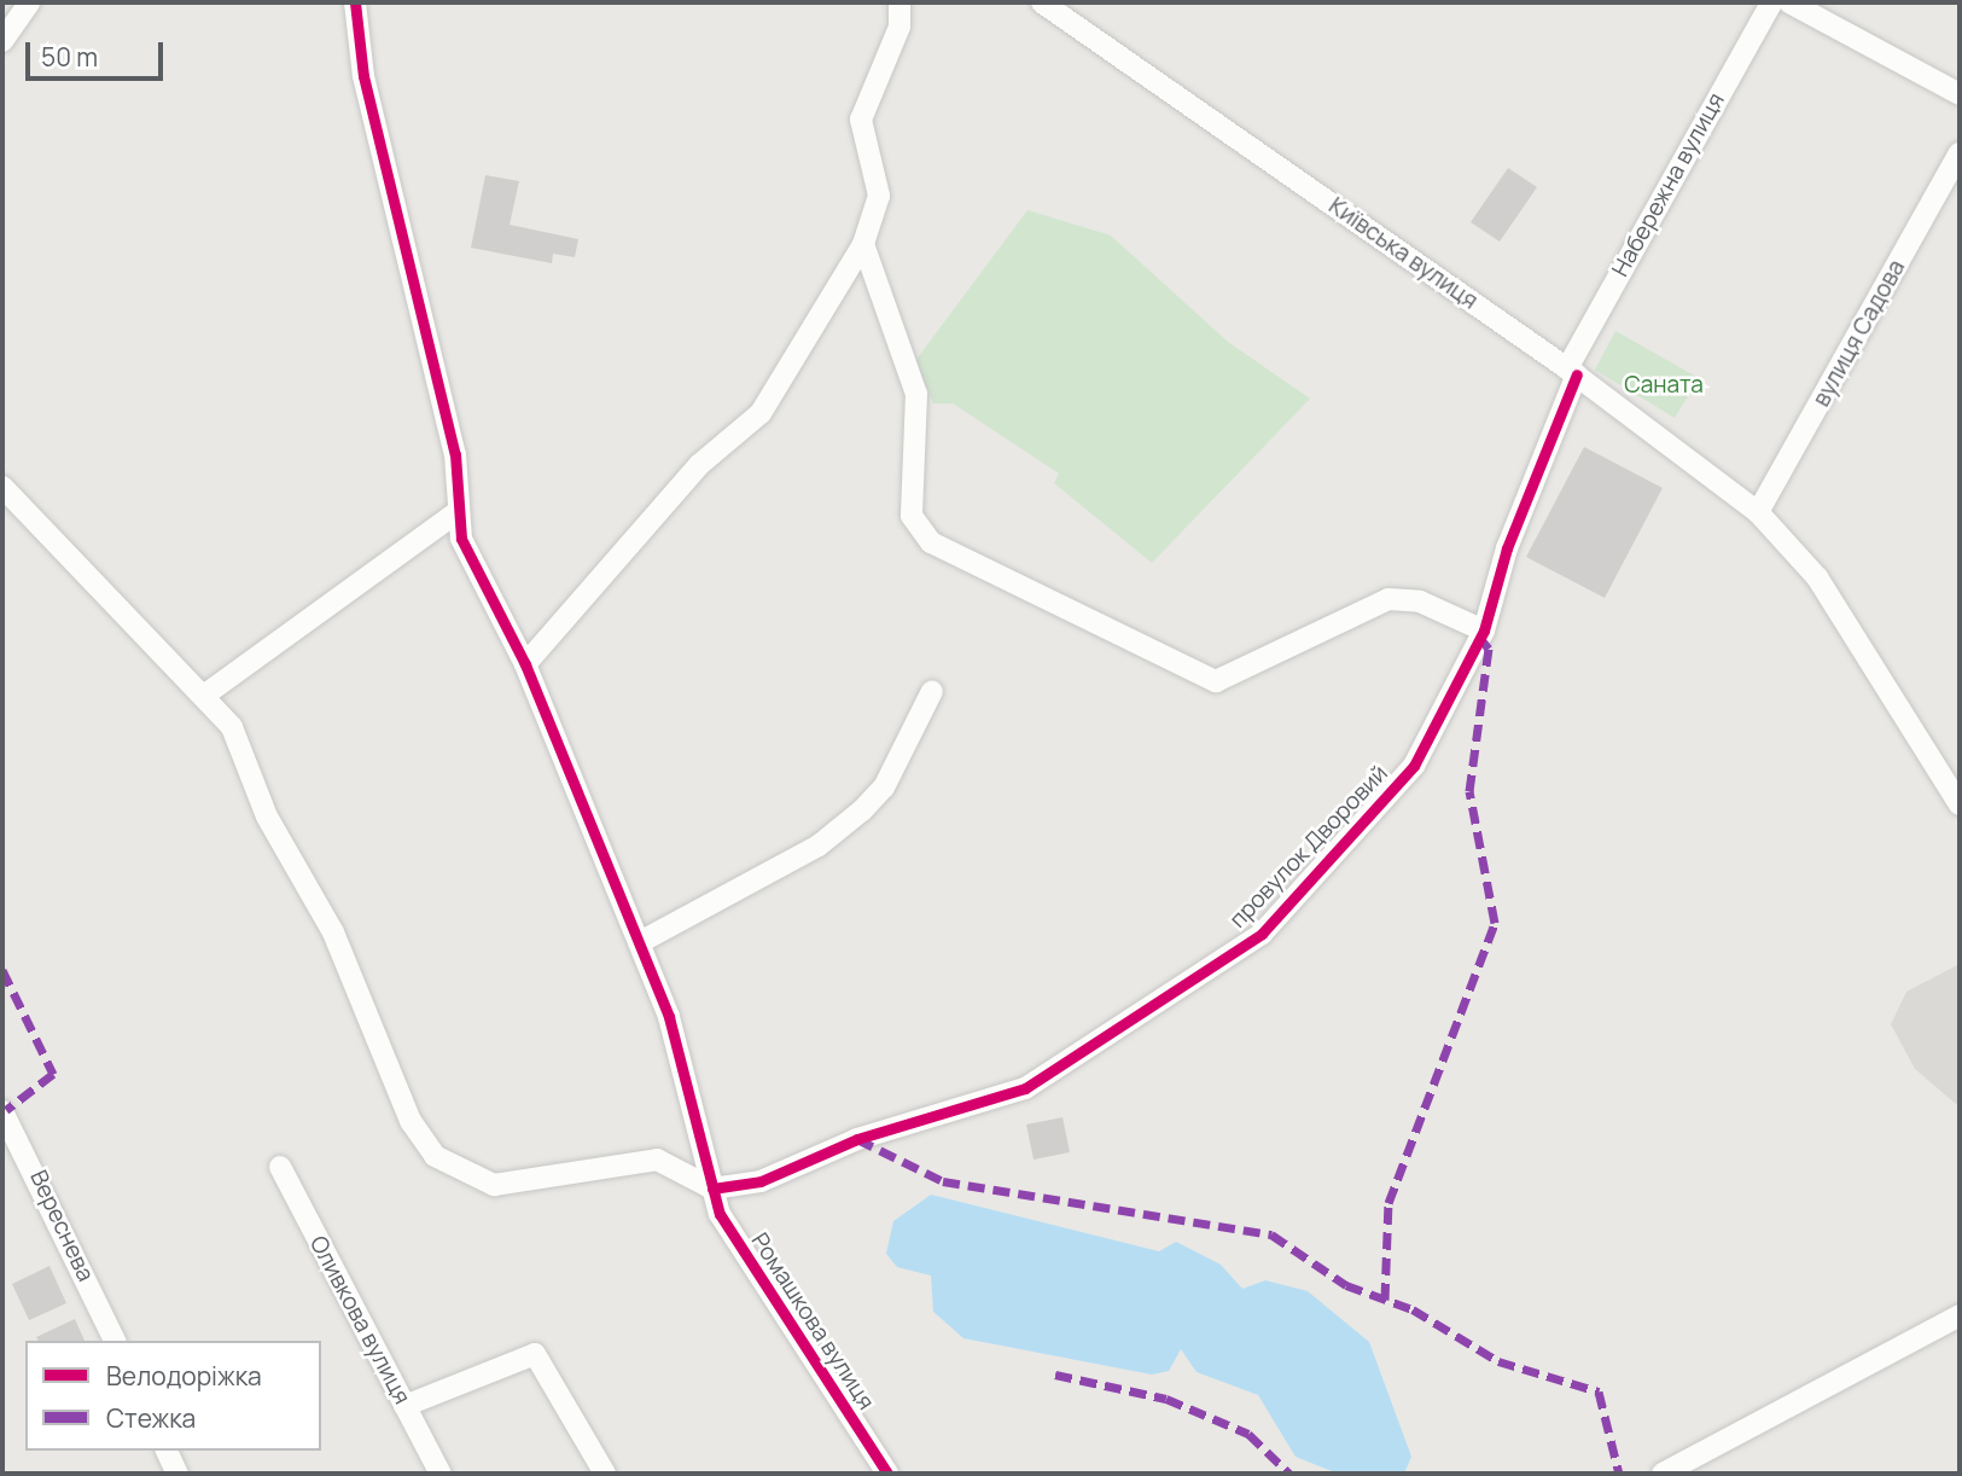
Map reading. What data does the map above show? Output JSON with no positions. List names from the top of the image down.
{
  "streets": {
    "street": [
      "Набережна вулиця",
      "Київська вулиця",
      "вулиця Садова",
      "провулок Дворовий",
      "Вереснева",
      "Оливкова вулиця",
      "Ромашкова вулиця"
    ]
  },
  "crossings": [
    ["Набережна вулиця", "Київська вулиця"],
    ["Набережна вулиця", "провулок Дворовий"],
    ["Київська вулиця", "вулиця Садова"],
    ["Київська вулиця", "провулок Дворовий"],
    ["провулок Дворовий", "Ромашкова вулиця"]
  ],
  "parks": ["Саната"],
  "legend": ["Велодоріжка", "Стежка"],
  "scale_bar": "50 m"
}
